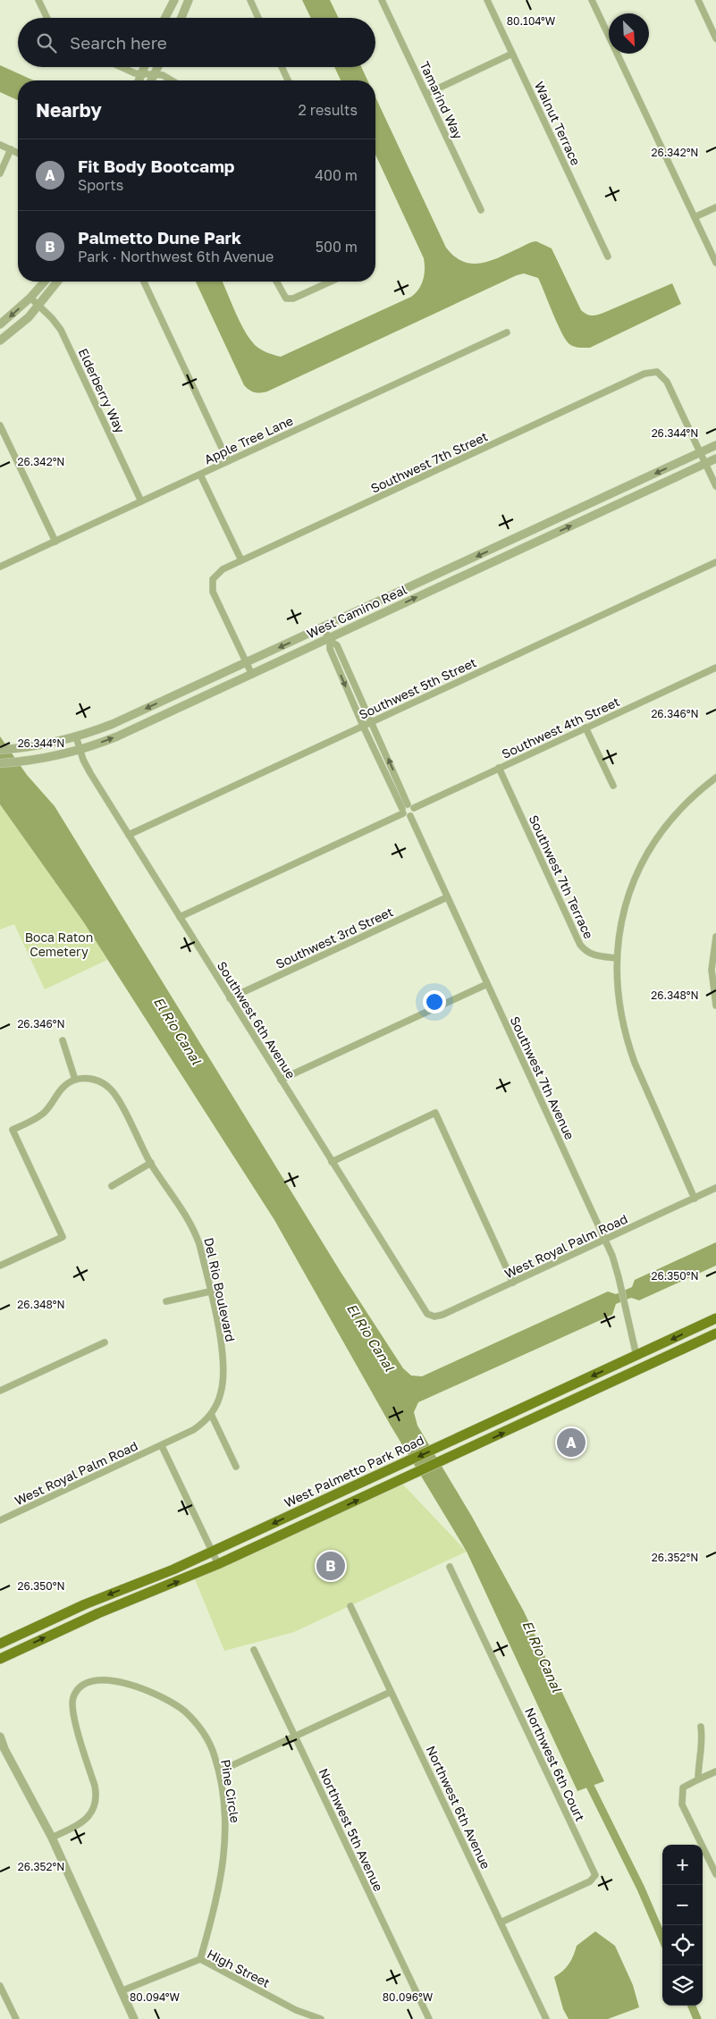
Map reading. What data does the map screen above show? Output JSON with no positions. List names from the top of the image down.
{
  "streets": {
    "main road": ["West Palmetto Park Road"],
    "street": [
      "Tamarind Way",
      "Walnut Terrace",
      "Elderberry Way",
      "Apple Tree Lane",
      "Southwest 7th Street",
      "West Camino Real",
      "Southwest 5th Street",
      "Southwest 4th Street",
      "Southwest 7th Terrace",
      "Southwest 3rd Street",
      "Southwest 6th Avenue",
      "Southwest 7th Avenue",
      "West Royal Palm Road",
      "Del Rio Boulevard",
      "Northwest 6th Court",
      "Pine Circle",
      "Northwest 6th Avenue",
      "Northwest 5th Avenue",
      "High Street"
    ]
  },
  "crossings": [
    ["Elderberry Way", "Apple Tree Lane"],
    ["Southwest 7th Street", "West Camino Real"],
    ["West Camino Real", "Southwest 6th Avenue"],
    ["Southwest 5th Street", "Southwest 6th Avenue"],
    ["Southwest 4th Street", "Southwest 7th Terrace"],
    ["Southwest 4th Street", "Southwest 6th Avenue"],
    ["Southwest 4th Street", "Southwest 7th Avenue"],
    ["Southwest 3rd Street", "Southwest 6th Avenue"],
    ["Southwest 3rd Street", "Southwest 7th Avenue"],
    ["Southwest 6th Avenue", "West Royal Palm Road"],
    ["Southwest 7th Avenue", "West Royal Palm Road"],
    ["Southwest 7th Avenue", "West Palmetto Park Road"],
    ["West Royal Palm Road", "Del Rio Boulevard"],
    ["Northwest 6th Court", "Northwest 6th Avenue"],
    ["Pine Circle", "High Street"]
  ],
  "water": ["El Rio Canal"],
  "parks": ["Boca Raton Cemetery"],
  "north": "bottom right",
  "page": {
    "search": "Search here",
    "heading": ["Nearby", "2 results"],
    "list": [
      {
        "mark": "A",
        "name": "Fit Body Bootcamp",
        "note": "Sports",
        "value": "400 m"
      },
      {
        "mark": "B",
        "name": "Palmetto Dune Park",
        "note": "Park · Northwest 6th Avenue",
        "value": "500 m"
      }
    ],
    "pins": ["A", "B"],
    "map_buttons": ["+", "−"]
  },
  "coordinates": [
    "80.104°W",
    "26.342°N",
    "26.344°N",
    "26.346°N",
    "26.348°N",
    "26.350°N",
    "26.352°N",
    "80.094°W",
    "80.096°W"
  ]
}
